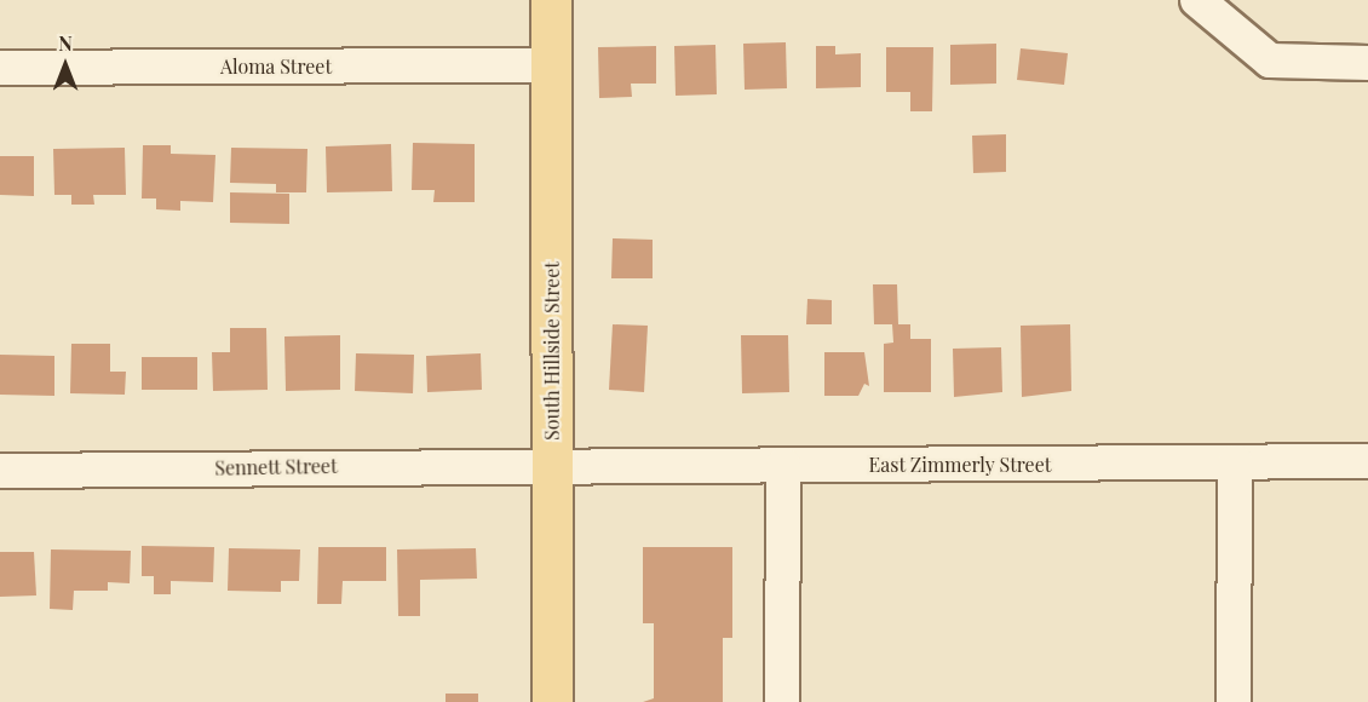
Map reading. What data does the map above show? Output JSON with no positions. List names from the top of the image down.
{
  "streets": {
    "main road": ["South Hillside Street"],
    "street": ["Aloma Street", "East Zimmerly Street", "Sennett Street"]
  },
  "crossings": [
    ["Aloma Street", "South Hillside Street"],
    ["South Hillside Street", "East Zimmerly Street"],
    ["South Hillside Street", "Sennett Street"],
    ["East Zimmerly Street", "Sennett Street"]
  ],
  "north": "top"
}
